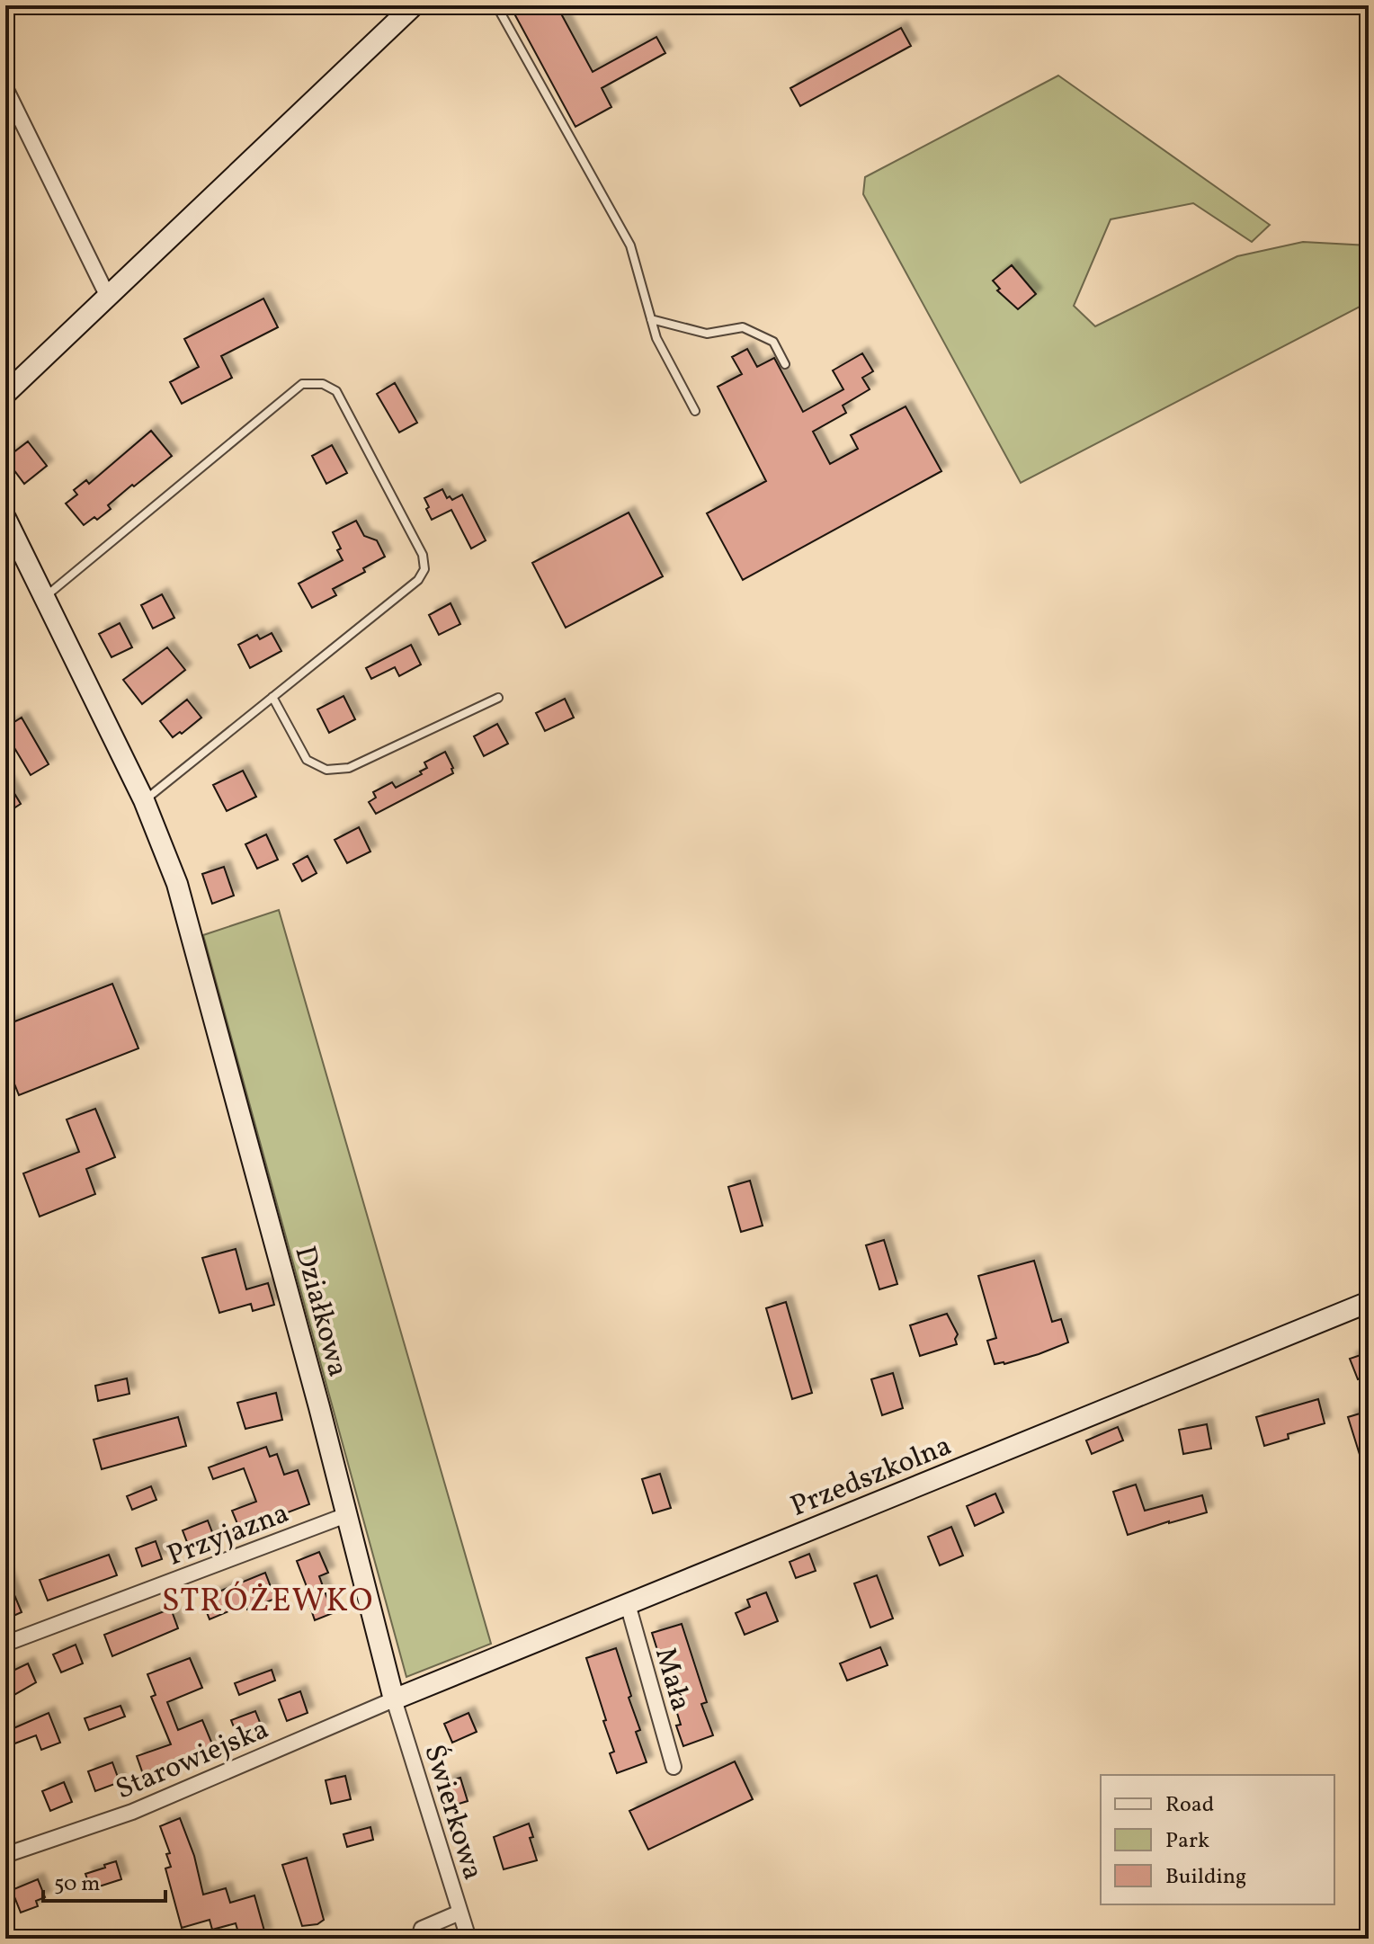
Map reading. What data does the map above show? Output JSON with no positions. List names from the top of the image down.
{
  "streets": {
    "street": [
      "Działkowa",
      "Przedszkolna",
      "Przyjazna",
      "Mała",
      "Starowiejska",
      "Świerkowa"
    ]
  },
  "crossings": [
    ["Działkowa", "Przedszkolna"],
    ["Działkowa", "Przyjazna"],
    ["Działkowa", "Starowiejska"],
    ["Działkowa", "Świerkowa"],
    ["Przedszkolna", "Mała"],
    ["Przedszkolna", "Starowiejska"],
    ["Przedszkolna", "Świerkowa"],
    ["Starowiejska", "Świerkowa"]
  ],
  "districts": ["STRÓŻEWKO"],
  "legend": ["Road", "Park", "Building"],
  "scale_bar": "50 m"
}
